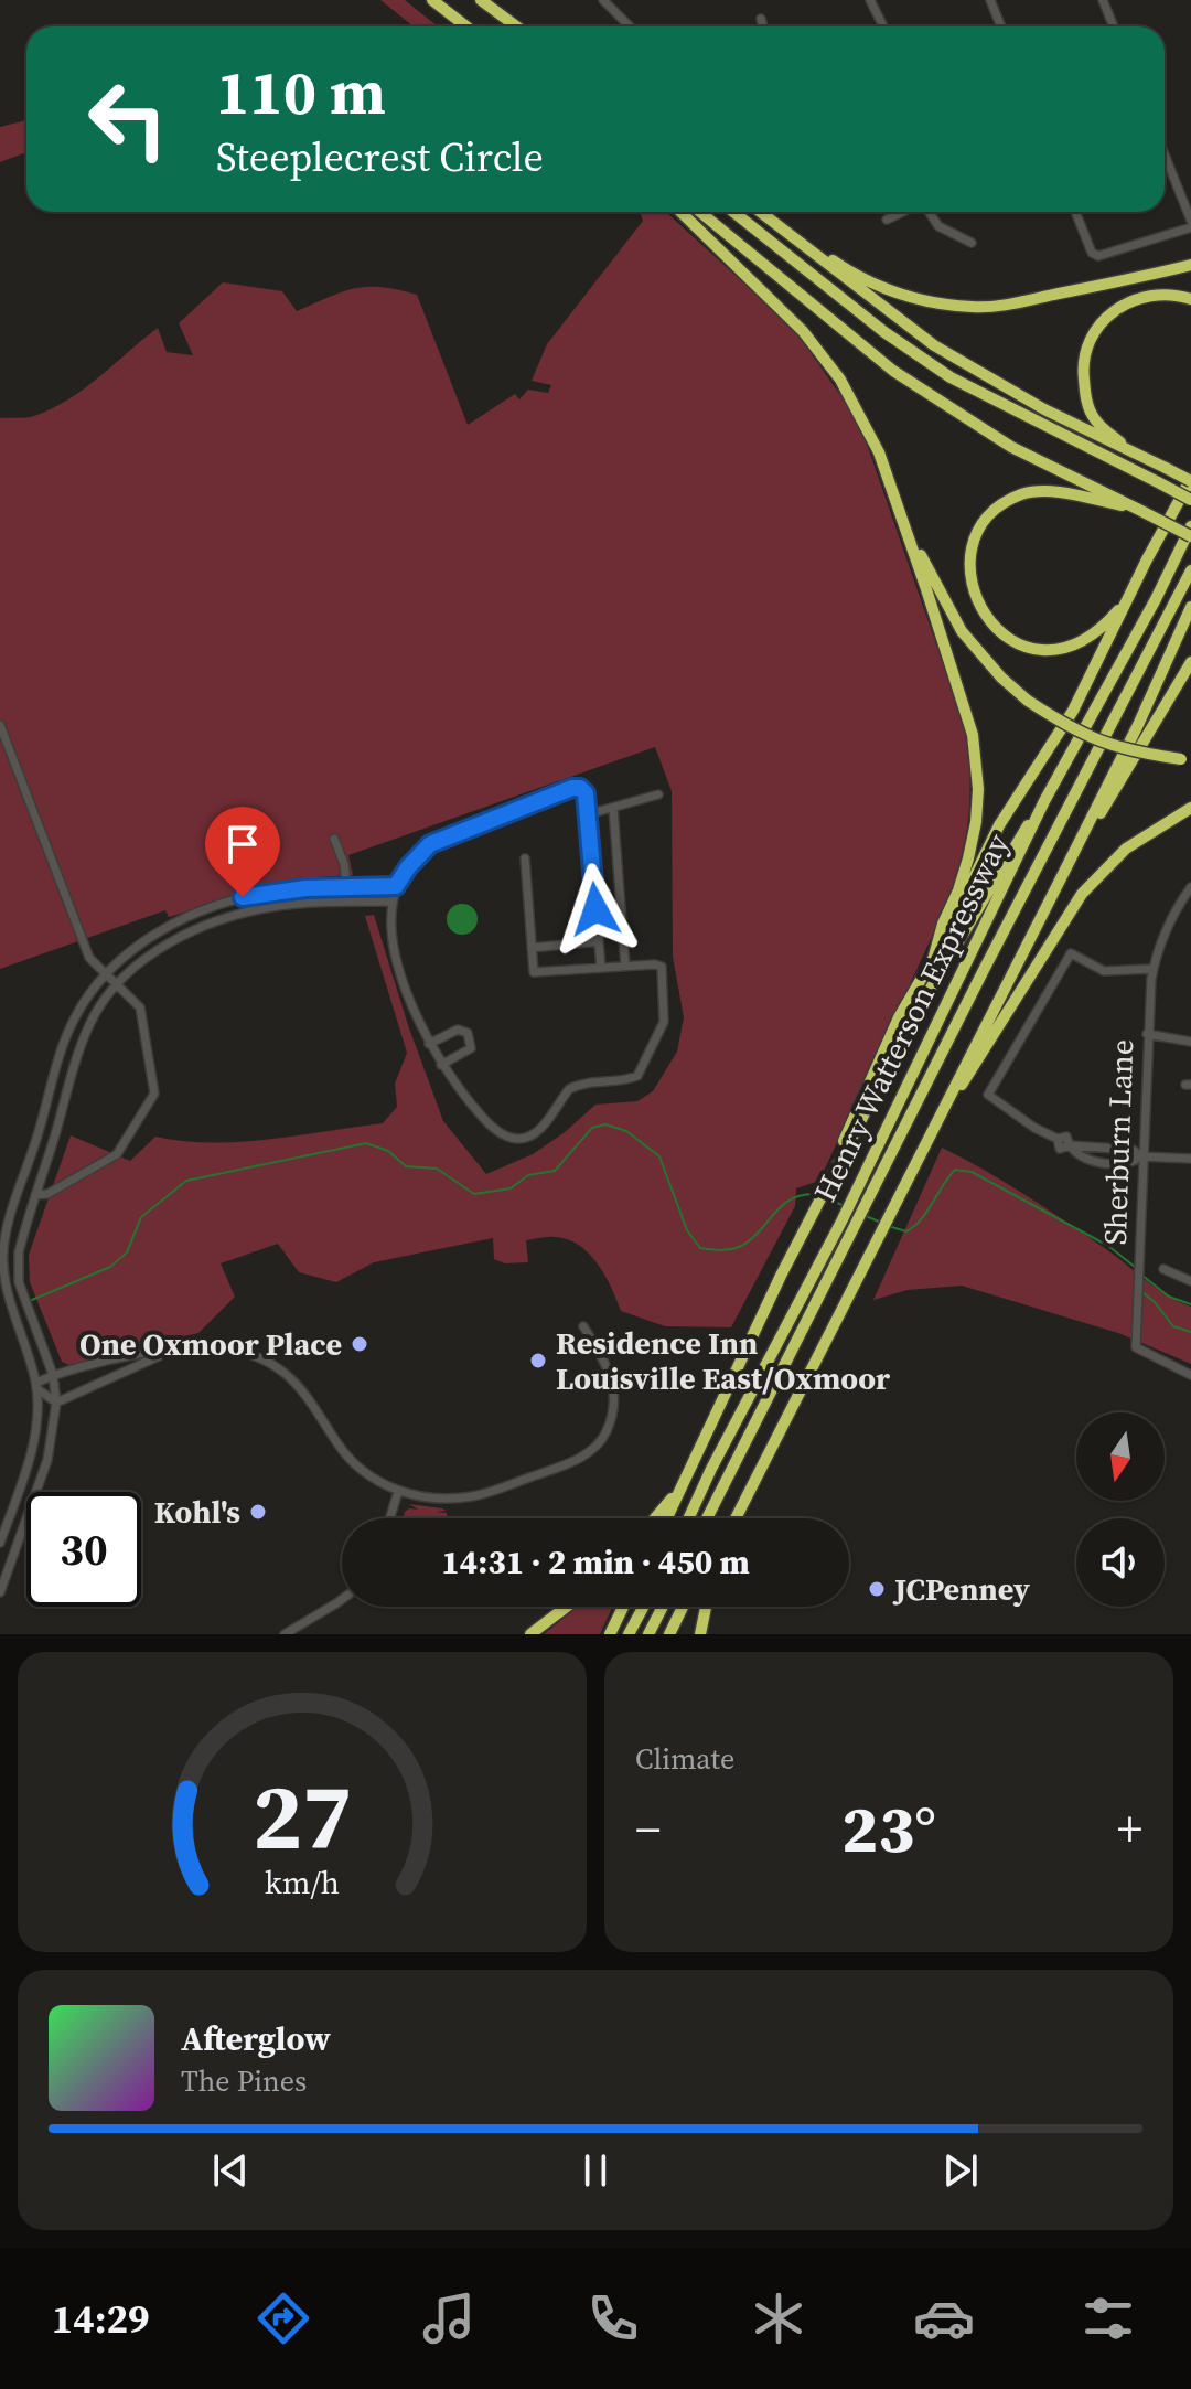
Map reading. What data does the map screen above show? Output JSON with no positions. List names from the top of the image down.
{
  "streets": {
    "highway": ["Henry Watterson Expressway"],
    "street": ["Sherburn Lane"]
  },
  "places": [
    "One Oxmoor Place",
    "Residence Inn Louisville East/Oxmoor",
    "Kohl's",
    "JCPenney"
  ],
  "north": "bottom",
  "page": {
    "turn": ["110 m", "Steeplecrest Circle"],
    "limit": "30",
    "trip": "14:31 · 2 min · 450 m",
    "tile": "Climate",
    "heat": ["−", "23°", "+"],
    "song": ["Afterglow", "The Pines"],
    "tabs": "14:29",
    "gauge": ["27", "km/h"]
  }
}
